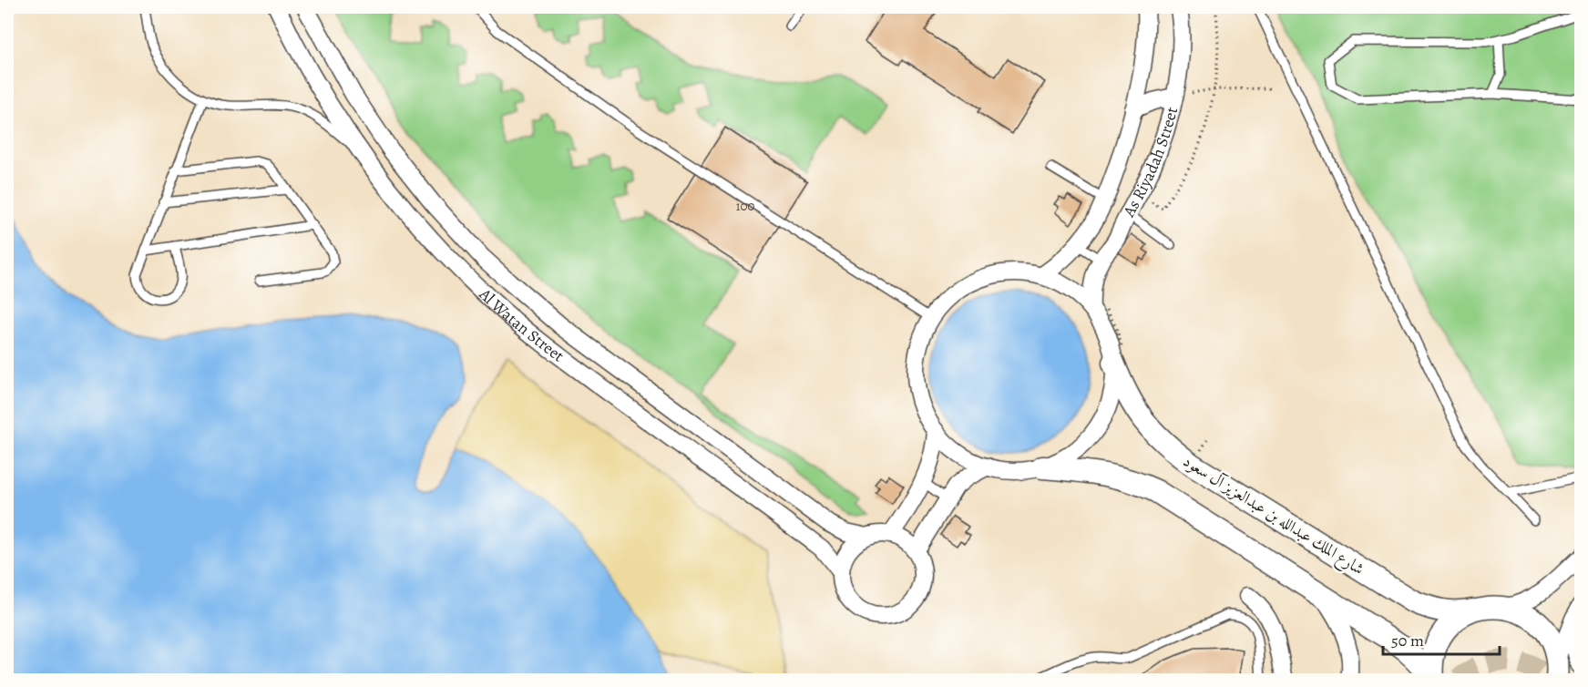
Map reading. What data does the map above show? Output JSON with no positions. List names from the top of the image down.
{
  "streets": {
    "street": ["As Riyadah Street", "Al Watan Street", "شارع الملك عبدالله بن عبدالعزيز آل سعود"]
  },
  "house_numbers": ["100"],
  "scale_bar": "50 m"
}
